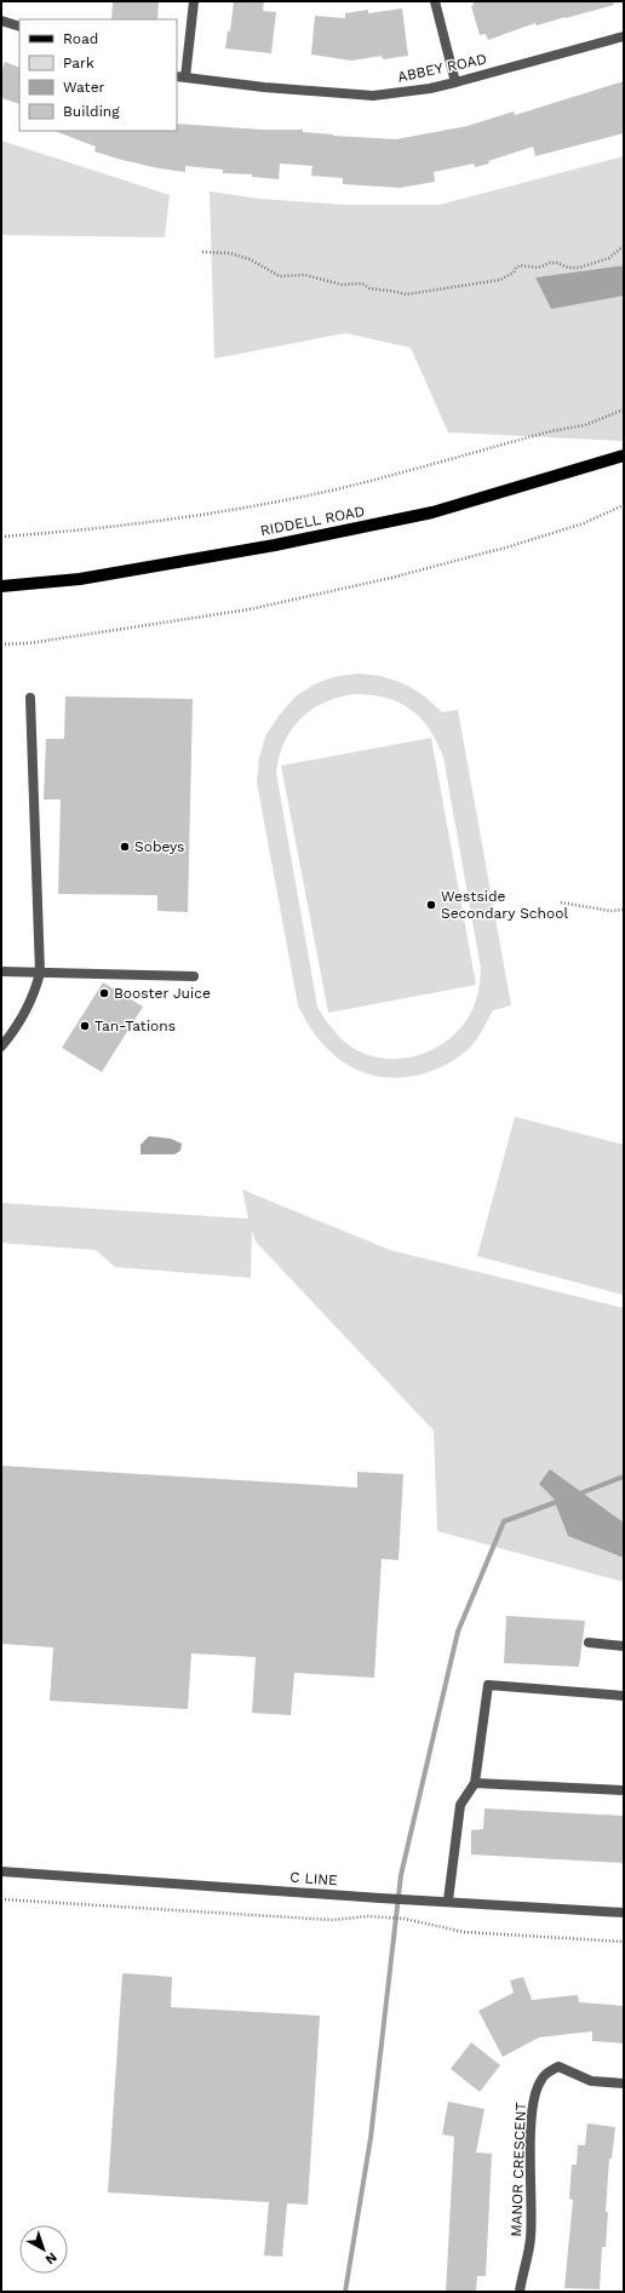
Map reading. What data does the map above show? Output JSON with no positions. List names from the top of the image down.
{
  "streets": {
    "main road": ["RIDDELL ROAD"],
    "street": ["ABBEY ROAD", "C LINE", "MANOR CRESCENT"]
  },
  "places": [
    "Sobeys",
    "Westside Secondary School",
    "Booster Juice",
    "Tan-Tations"
  ],
  "legend": [
    "Road",
    "Park",
    "Water",
    "Building"
  ],
  "north": "bottom right"
}
